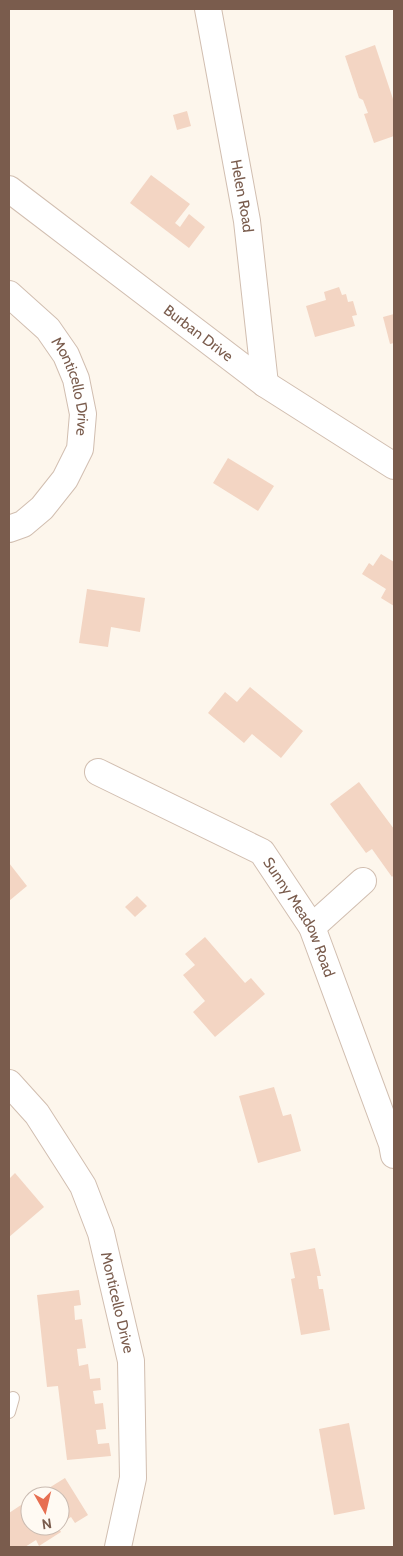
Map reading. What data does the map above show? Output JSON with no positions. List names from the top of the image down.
{
  "streets": {
    "street": [
      "Helen Road",
      "Burban Drive",
      "Monticello Drive",
      "Sunny Meadow Road"
    ]
  },
  "crossings": [
    ["Helen Road", "Burban Drive"]
  ],
  "north": "bottom"
}
